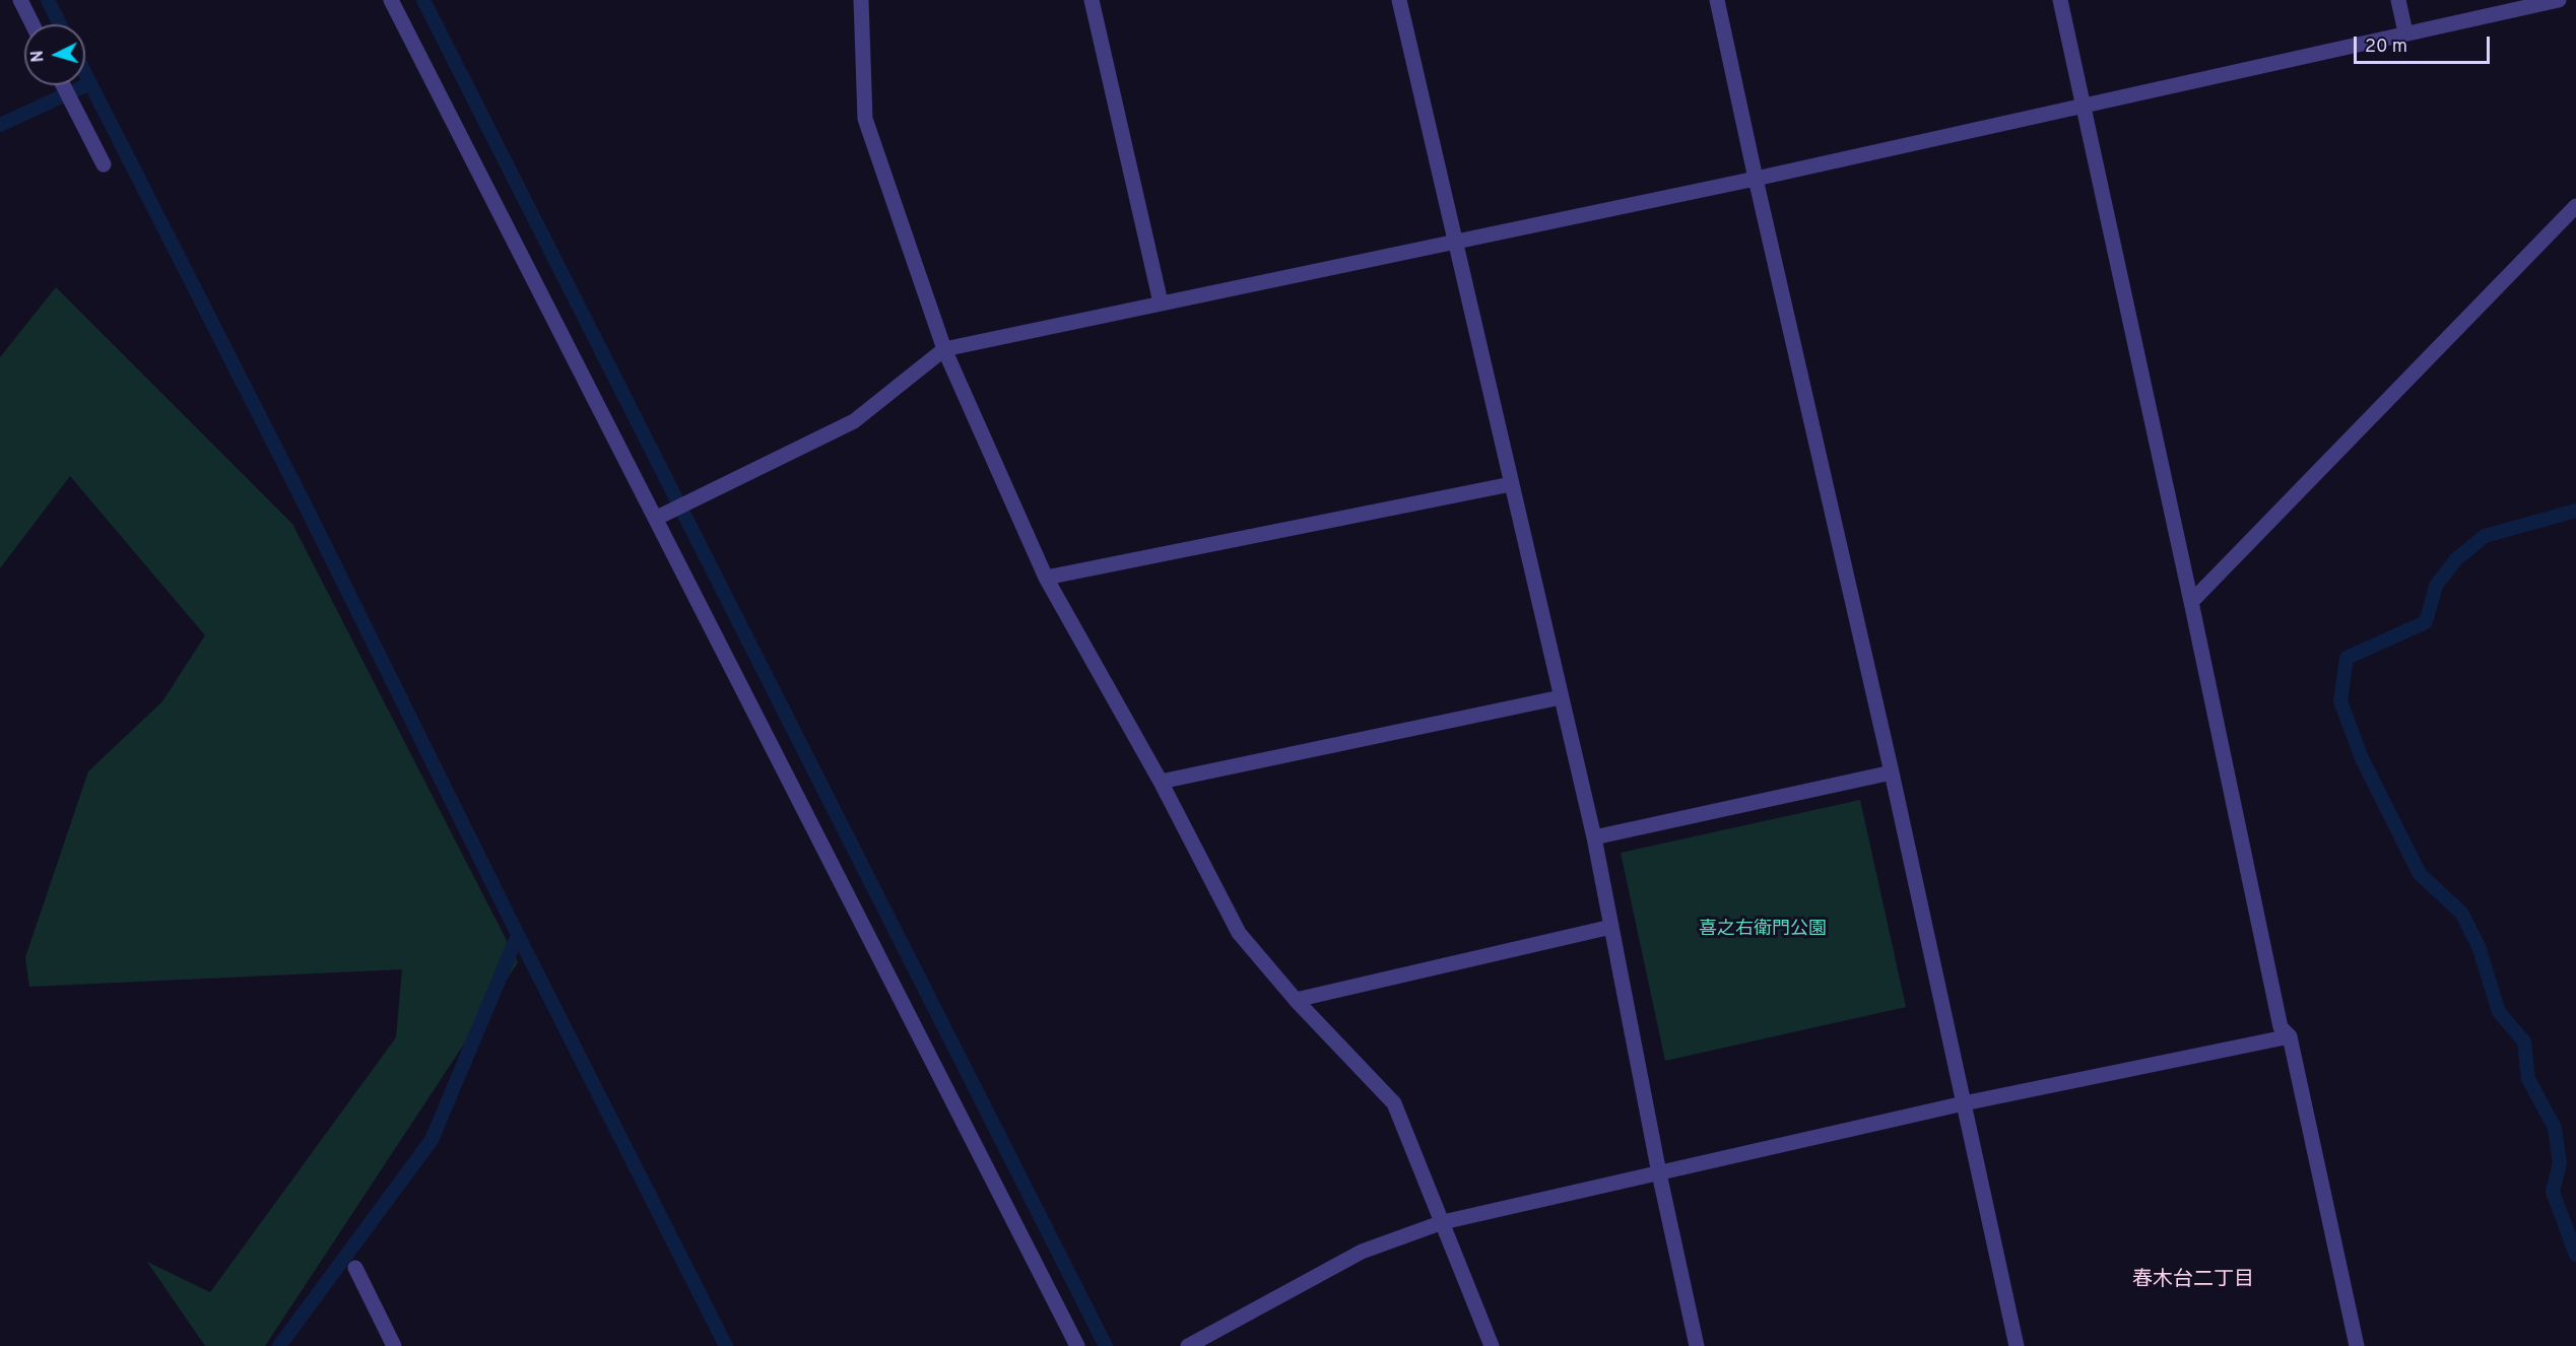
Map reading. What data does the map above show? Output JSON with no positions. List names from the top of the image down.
{
  "districts": ["春木台二丁目"],
  "parks": ["喜之右衛門公園"],
  "scale_bar": "20 m",
  "north": "left"
}
